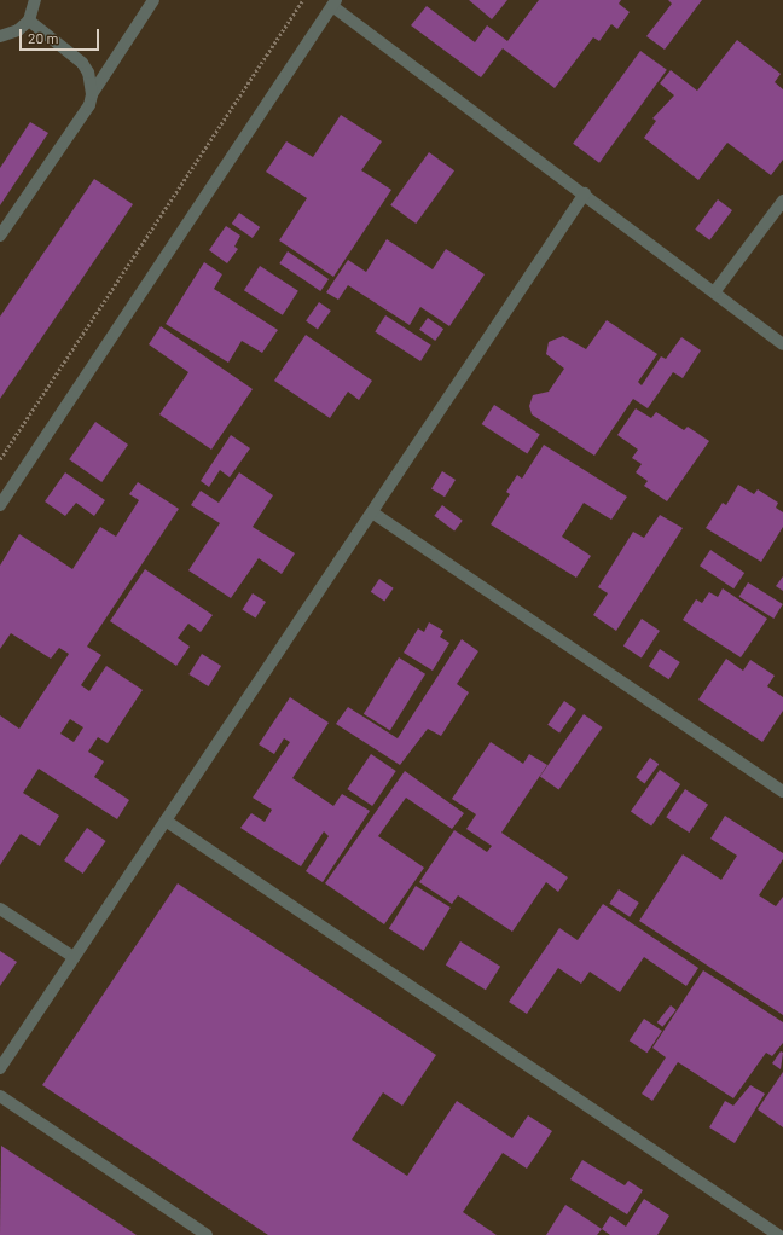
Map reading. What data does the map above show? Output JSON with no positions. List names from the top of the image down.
{
  "scale_bar": "20 m"
}
